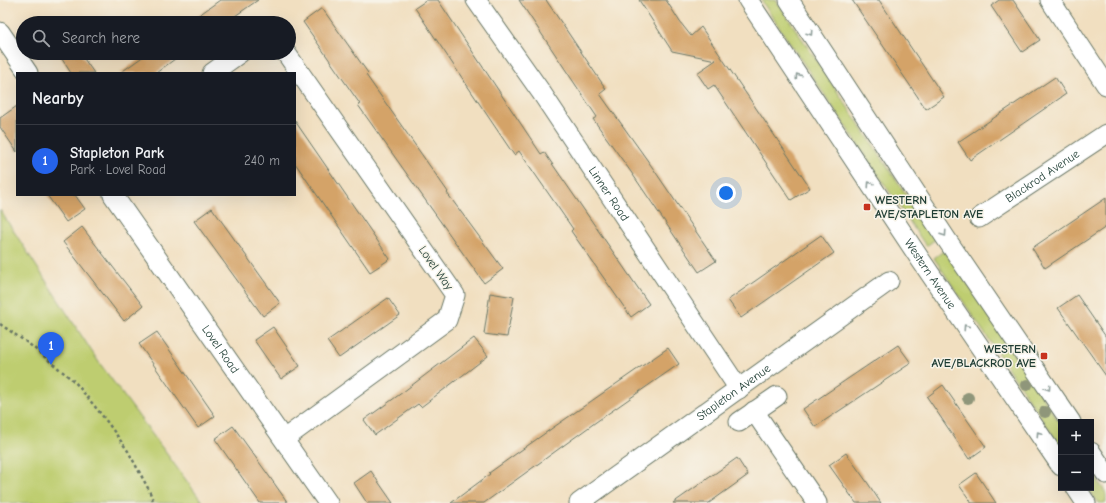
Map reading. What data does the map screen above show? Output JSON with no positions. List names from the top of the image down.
{
  "streets": {
    "street": [
      "Blackrod Avenue",
      "Linner Road",
      "Lovel Way",
      "Western Avenue",
      "Lovel Road",
      "Stapleton Avenue"
    ]
  },
  "crossings": [
    ["Linner Road", "Stapleton Avenue"],
    ["Lovel Way", "Lovel Road"]
  ],
  "places": {
    "transit": ["WESTERN AVE/STAPLETON AVE", "WESTERN AVE/BLACKROD AVE"]
  },
  "page": {
    "search": "Search here",
    "heading": "Nearby",
    "list": [
      {
        "mark": "1",
        "name": "Stapleton Park",
        "note": "Park · Lovel Road",
        "value": "240 m"
      }
    ],
    "pins": "1",
    "map_buttons": ["+", "−"]
  }
}
